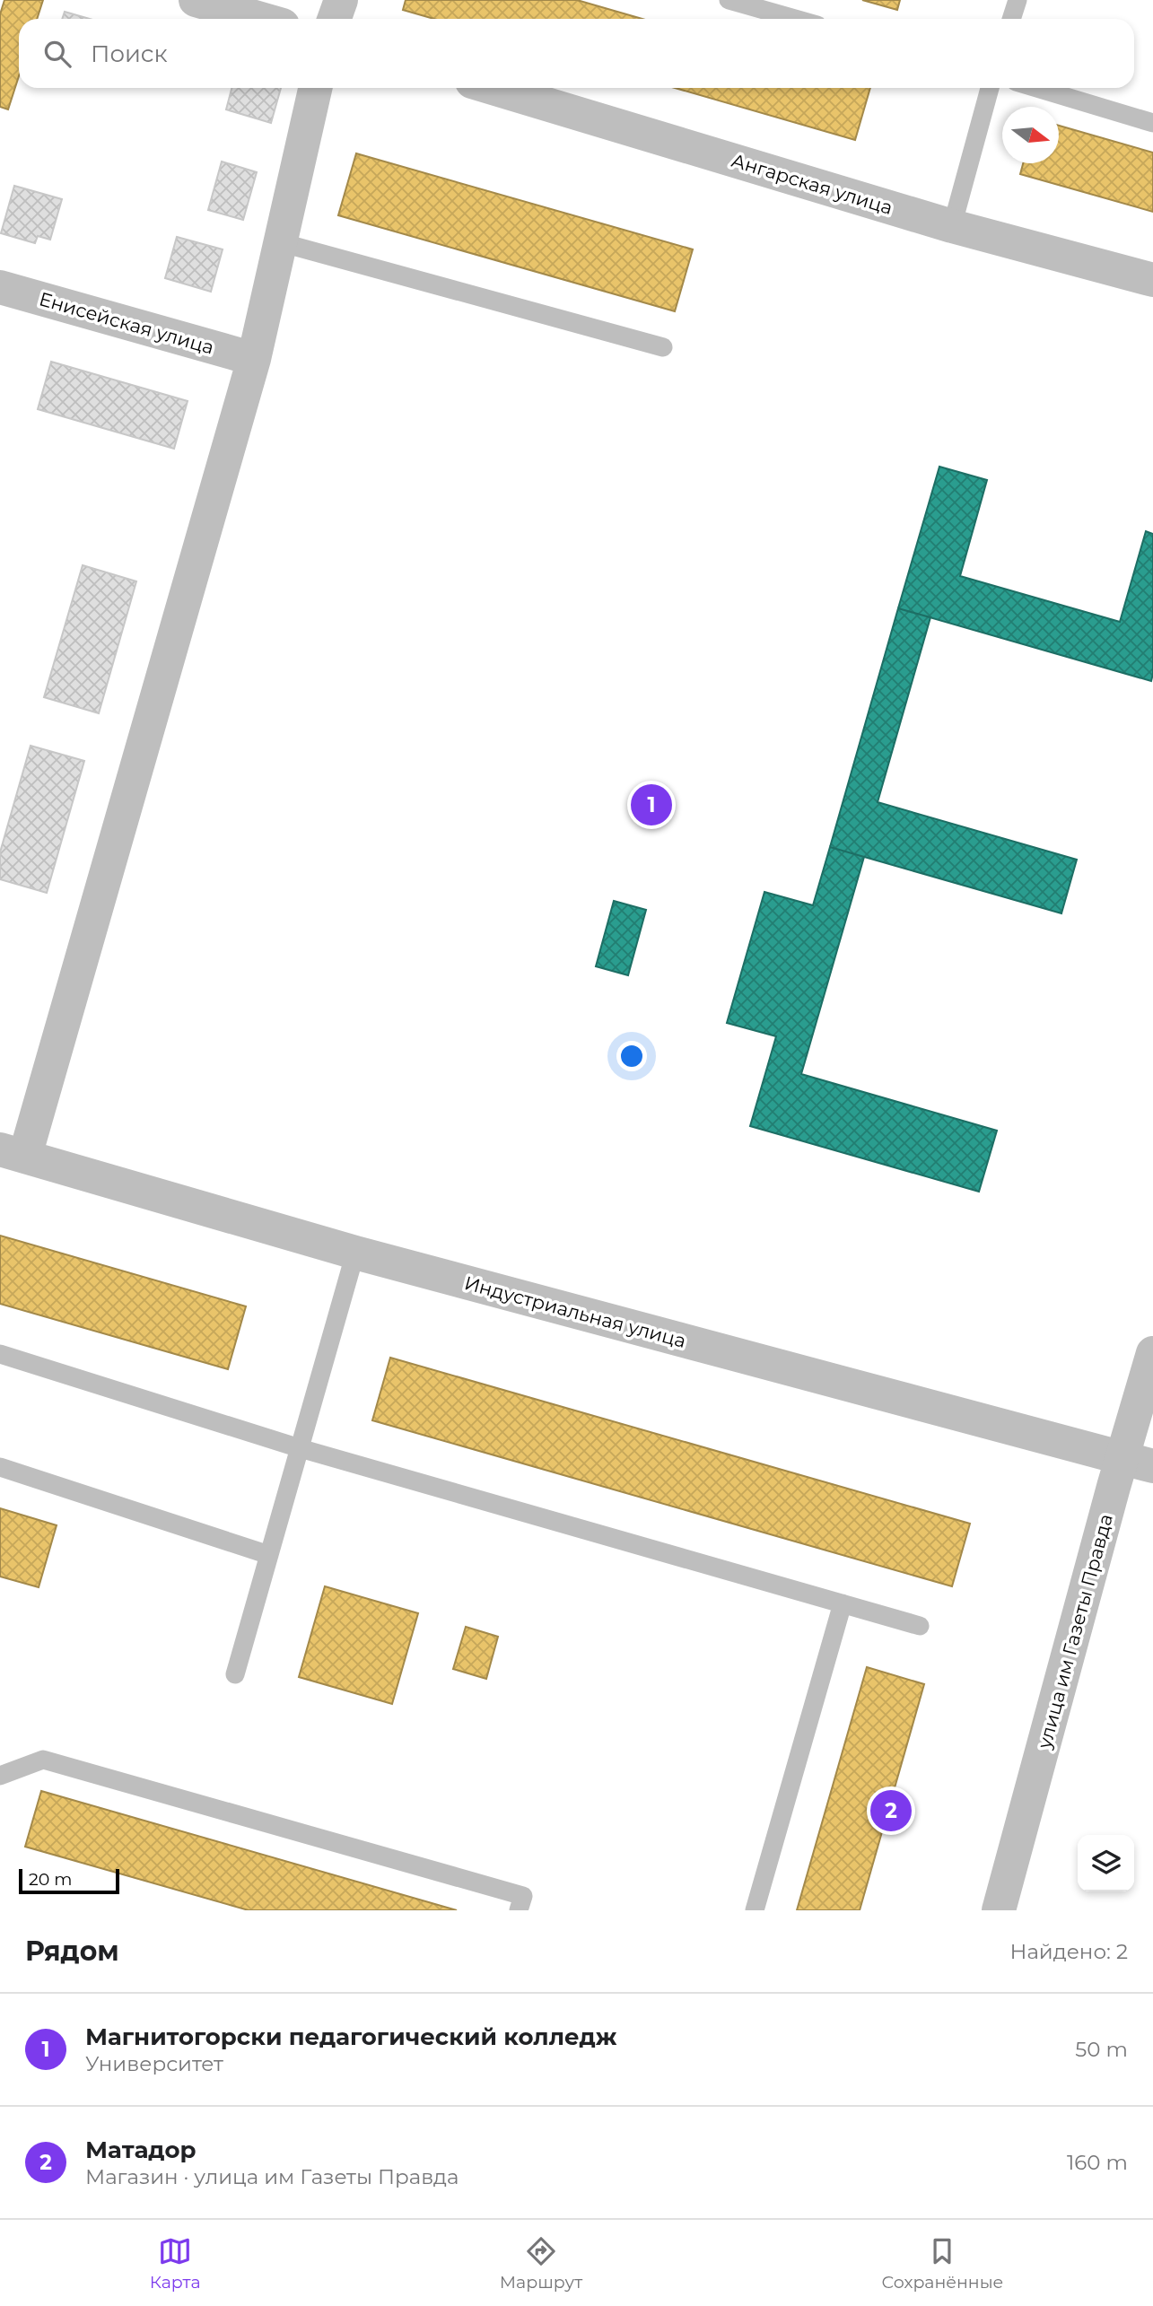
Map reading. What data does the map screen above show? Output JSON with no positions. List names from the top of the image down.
{
  "streets": {
    "street": [
      "Ангарская улица",
      "Енисейская улица",
      "Индустриальная улица",
      "улица им Газеты Правда"
    ]
  },
  "crossings": [
    ["Индустриальная улица", "улица им Газеты Правда"]
  ],
  "scale_bar": "20 m",
  "north": "right",
  "page": {
    "search": "Поиск",
    "pins": ["1", "2"],
    "scale": "20 m",
    "heading": ["Рядом", "Найдено: 2"],
    "list": [
      {
        "mark": "1",
        "name": "Магнитогорски педагогический колледж",
        "note": "Университет",
        "value": "50 m"
      },
      {
        "mark": "2",
        "name": "Матадор",
        "note": "Магазин · улица им Газеты Правда",
        "value": "160 m"
      }
    ],
    "nav": ["Карта", "Маршрут", "Сохранённые"]
  }
}
